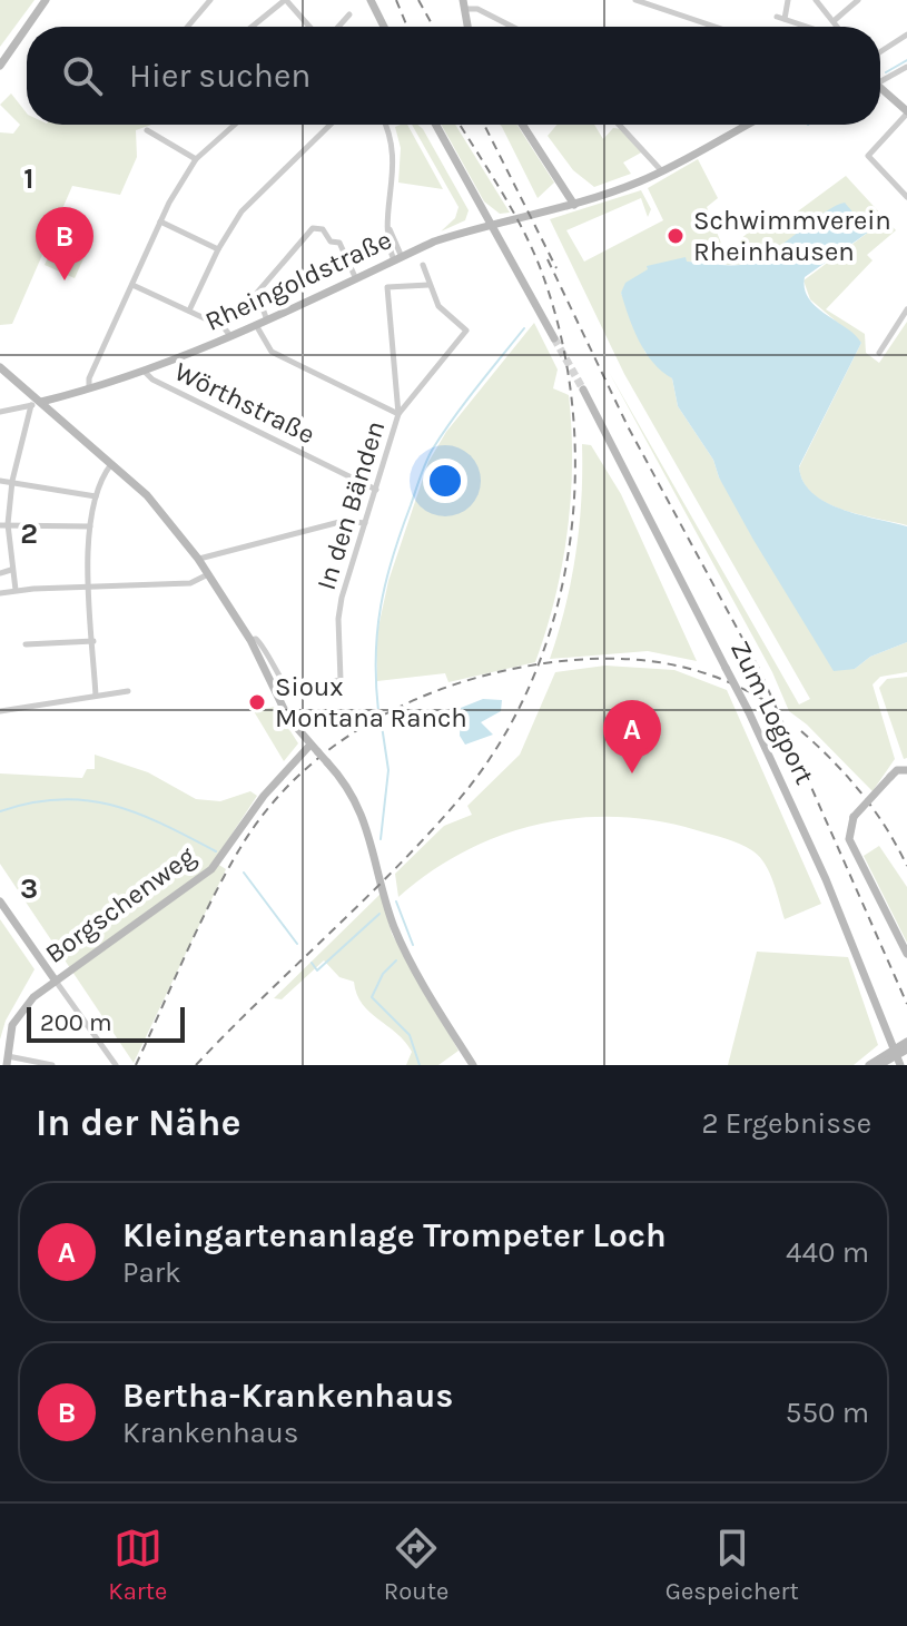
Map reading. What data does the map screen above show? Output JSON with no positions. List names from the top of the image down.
{
  "streets": {
    "street": [
      "Rheingoldstraße",
      "Wörthstraße",
      "In den Bänden",
      "Zum Logport",
      "Borgschenweg"
    ]
  },
  "crossings": [
    ["Rheingoldstraße", "Wörthstraße"],
    ["Wörthstraße", "In den Bänden"]
  ],
  "places": ["Schwimmverein Rheinhausen", "Sioux Montana Ranch"],
  "scale_bar": "200 m",
  "page": {
    "search": "Hier suchen",
    "pins": ["B", "A"],
    "scale": "200 m",
    "heading": ["In der Nähe", "2 Ergebnisse"],
    "list": [
      {
        "mark": "A",
        "name": "Kleingartenanlage Trompeter Loch",
        "note": "Park",
        "value": "440 m"
      },
      {
        "mark": "B",
        "name": "Bertha-Krankenhaus",
        "note": "Krankenhaus",
        "value": "550 m"
      }
    ],
    "nav": ["Karte", "Route", "Gespeichert"]
  },
  "grid": {
    "rows": ["1", "2", "3"]
  }
}
